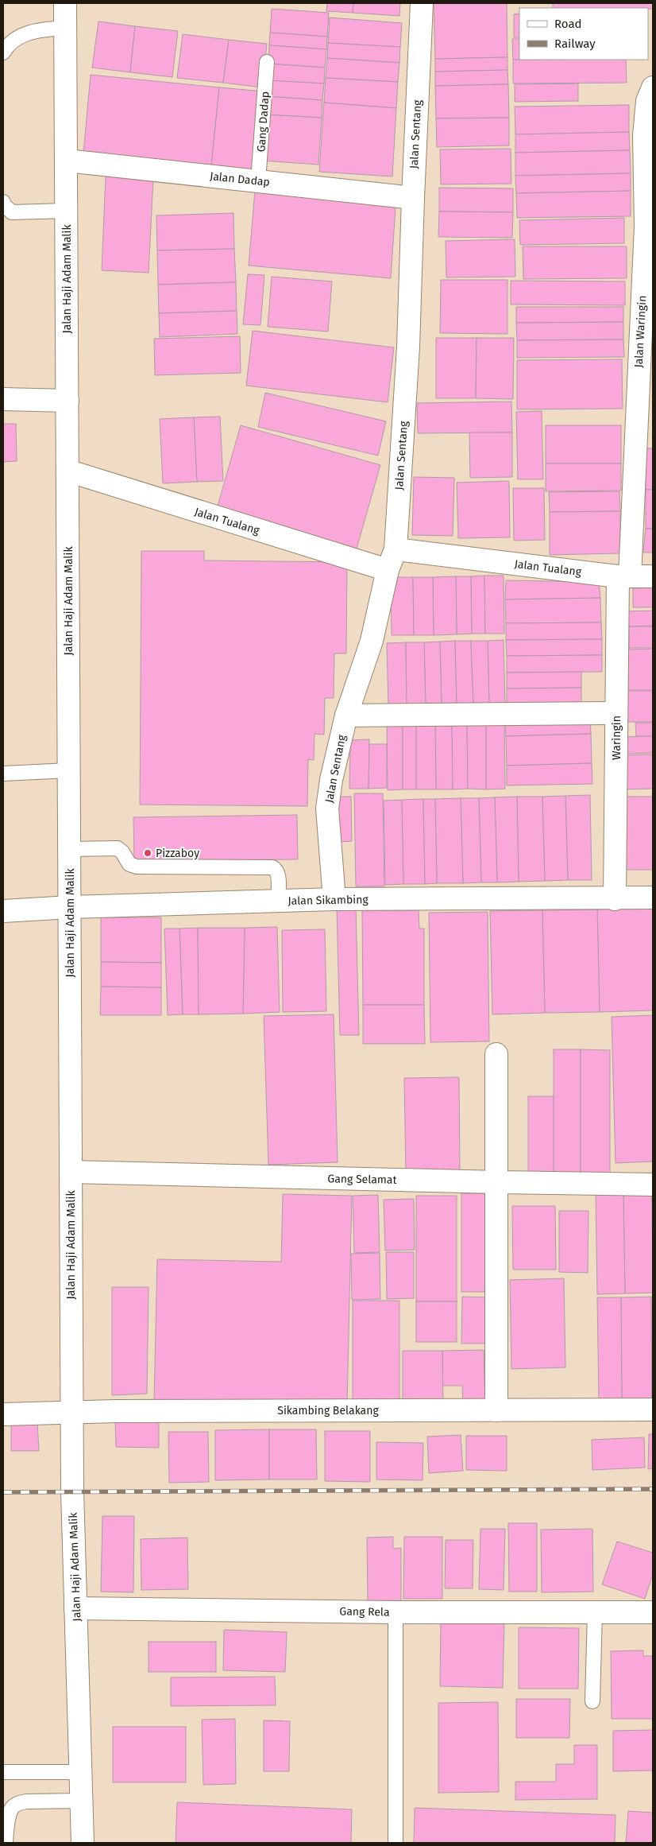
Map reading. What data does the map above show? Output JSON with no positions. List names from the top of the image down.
{
  "streets": {
    "street": [
      "Jalan Sentang",
      "Jalan Dadap",
      "Jalan Haji Adam Malik",
      "Jalan Waringin",
      "Jalan Tualang",
      "Waringin",
      "Jalan Sikambing",
      "Gang Selamat",
      "Sikambing Belakang",
      "Gang Rela"
    ],
    "lane": ["Gang Dadap"]
  },
  "crossings": [
    ["Gang Dadap", "Jalan Dadap"],
    ["Jalan Sentang", "Jalan Dadap"],
    ["Jalan Sentang", "Jalan Tualang"],
    ["Jalan Sentang", "Jalan Sikambing"],
    ["Jalan Dadap", "Jalan Haji Adam Malik"],
    ["Jalan Haji Adam Malik", "Jalan Tualang"],
    ["Jalan Haji Adam Malik", "Jalan Sikambing"],
    ["Jalan Haji Adam Malik", "Gang Selamat"],
    ["Jalan Haji Adam Malik", "Sikambing Belakang"],
    ["Jalan Haji Adam Malik", "Gang Rela"],
    ["Jalan Waringin", "Jalan Tualang"],
    ["Jalan Waringin", "Waringin"],
    ["Jalan Tualang", "Waringin"],
    ["Waringin", "Jalan Sikambing"]
  ],
  "places": ["Pizzaboy"],
  "legend": ["Road", "Railway"]
}
